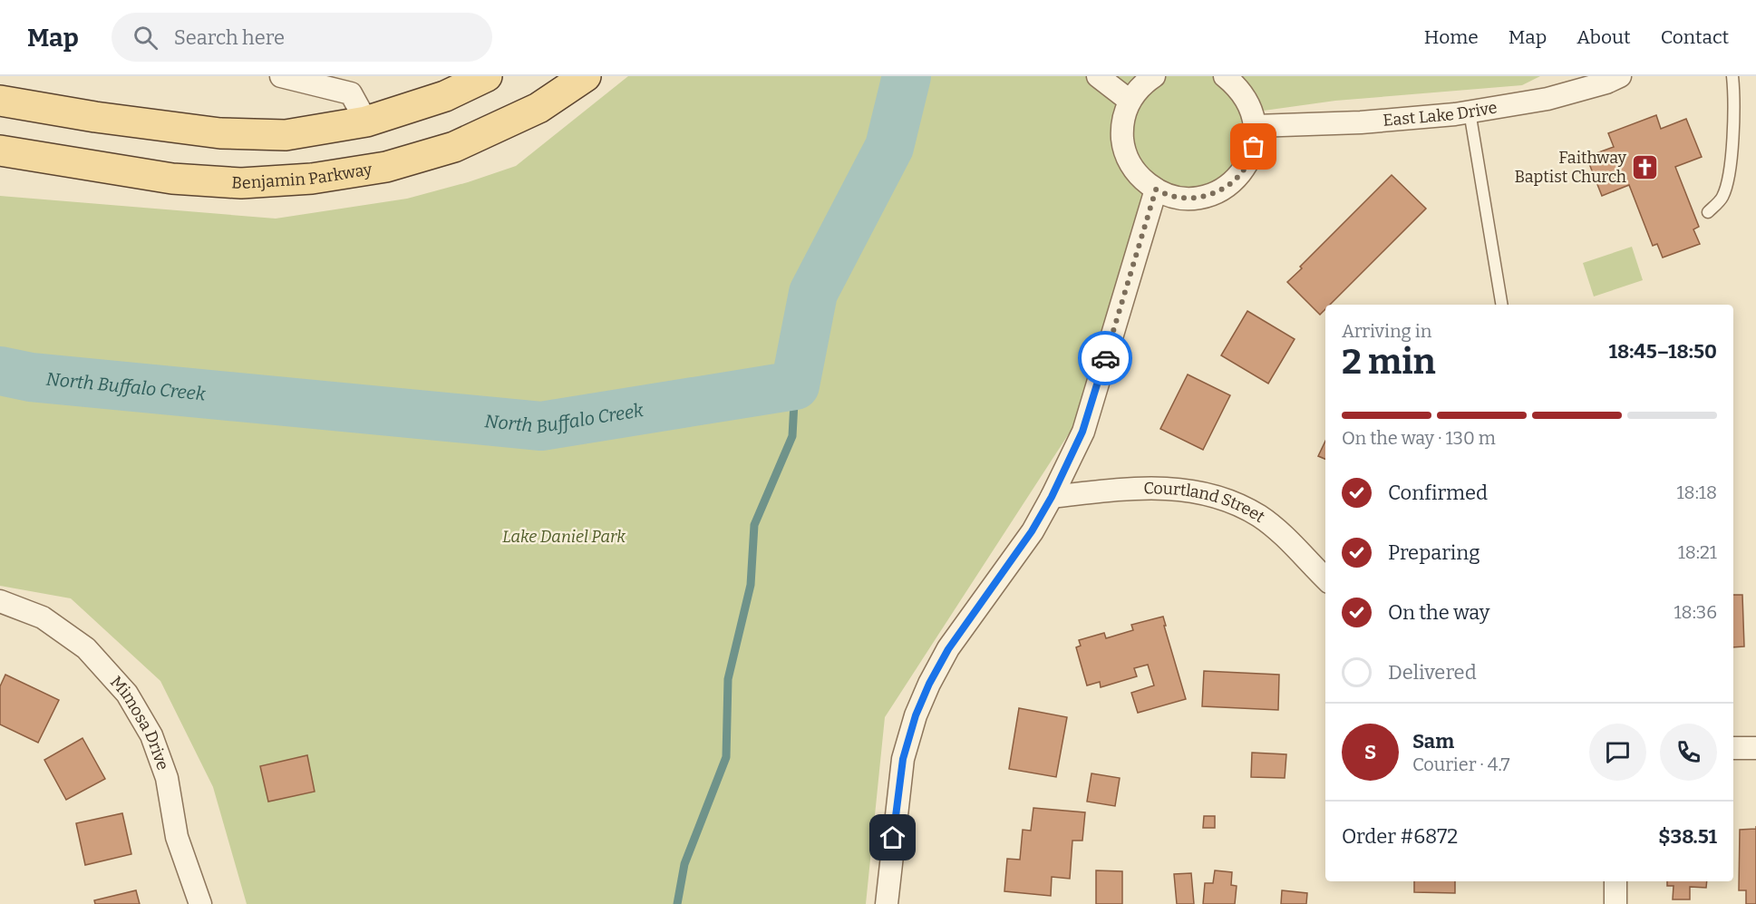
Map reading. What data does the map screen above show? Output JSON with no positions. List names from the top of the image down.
{
  "streets": {
    "main road": ["Benjamin Parkway"],
    "street": ["East Lake Drive", "Courtland Street", "Mimosa Drive"]
  },
  "water": ["North Buffalo Creek"],
  "parks": ["Lake Daniel Park"],
  "places": {
    "church": ["Faithway Baptist Church"]
  },
  "page": {
    "header": "Map",
    "search": "Search here",
    "nav": [
      "Home",
      "Map",
      "About",
      "Contact"
    ],
    "heading": ["2 min", "Arriving in", "18:45–18:50"],
    "panel": [
      "Sam",
      "Courier · 4.7",
      "Order #6872",
      "$38.51"
    ],
    "bar": "On the way · 130 m",
    "list": [
      ["Confirmed", "18:18"],
      ["Preparing", "18:21"],
      ["On the way", "18:36"],
      "Delivered"
    ],
    "round": "S"
  }
}
